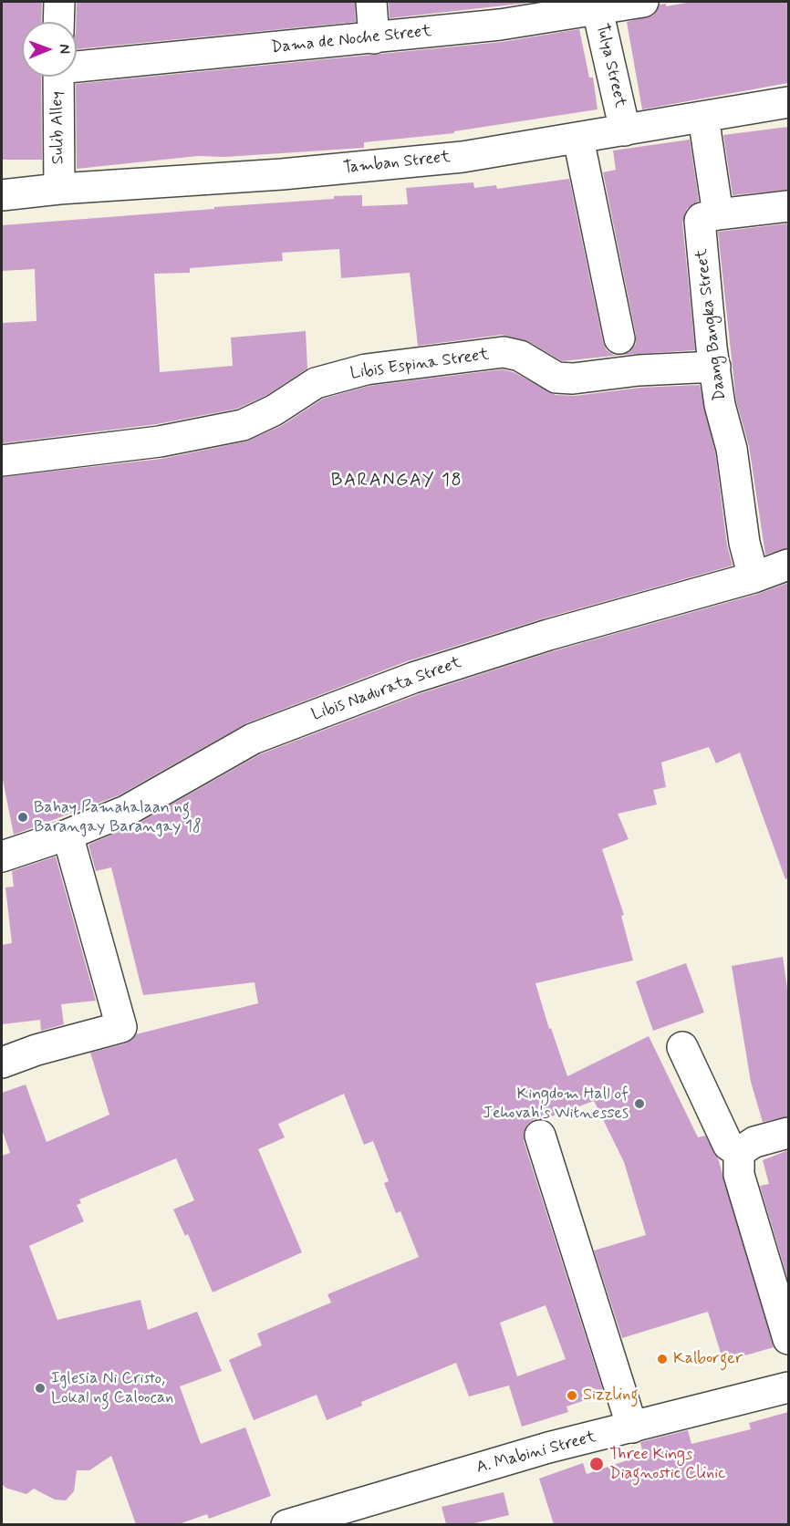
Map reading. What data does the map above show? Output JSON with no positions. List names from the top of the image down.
{
  "streets": {
    "street": [
      "Dama de Noche Street",
      "Tulya Street",
      "Sulib Alley",
      "Tamban Street",
      "Daang Bangka Street",
      "Libis Espina Street",
      "Libis Nadurata Street",
      "A. Mabini Street"
    ]
  },
  "crossings": [
    ["Dama de Noche Street", "Tulya Street"],
    ["Tulya Street", "Tamban Street"],
    ["Sulib Alley", "Tamban Street"],
    ["Daang Bangka Street", "Libis Espina Street"],
    ["Daang Bangka Street", "Libis Nadurata Street"]
  ],
  "districts": ["BARANGAY 18"],
  "places": [
    "Bahay Pamahalaan ng Barangay Barangay 18",
    "Kingdom Hall of Jehovah's Witnesses",
    "Kalborger",
    "Iglesia Ni Cristo, Lokal ng Caloocan",
    "Sizzling",
    "Three Kings Diagnostic Clinic"
  ],
  "north": "right"
}
